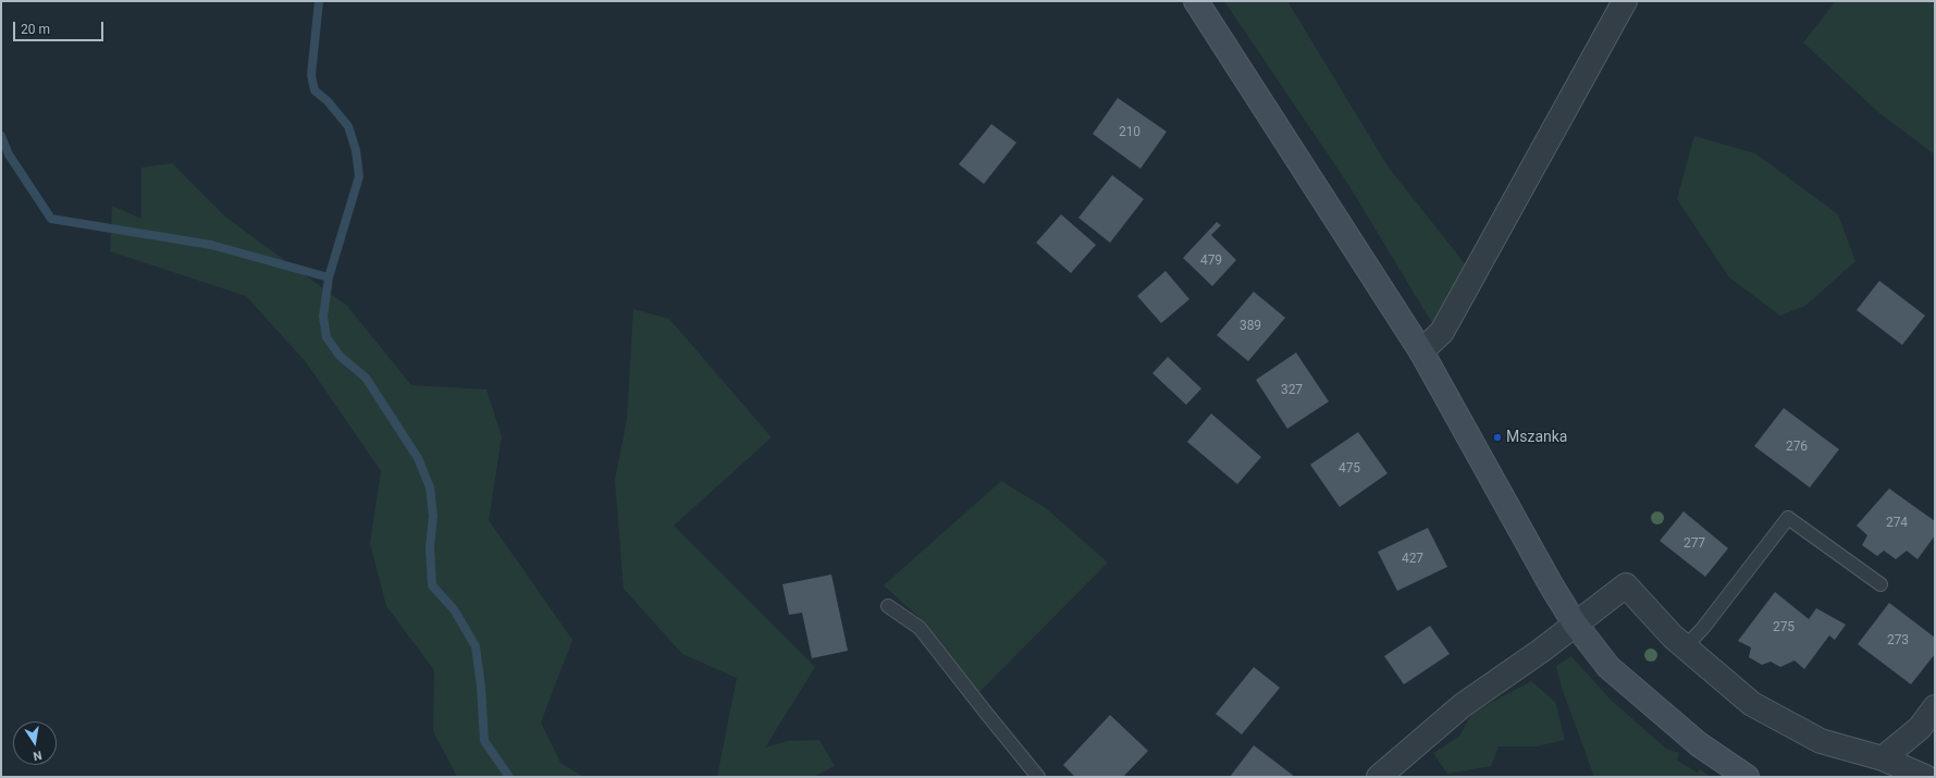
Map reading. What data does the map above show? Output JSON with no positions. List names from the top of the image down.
{
  "places": ["Mszanka"],
  "house_numbers": [
    "210",
    "479",
    "389",
    "327",
    "276",
    "475",
    "274",
    "277",
    "427",
    "275",
    "273"
  ],
  "scale_bar": "20 m",
  "north": "bottom"
}
